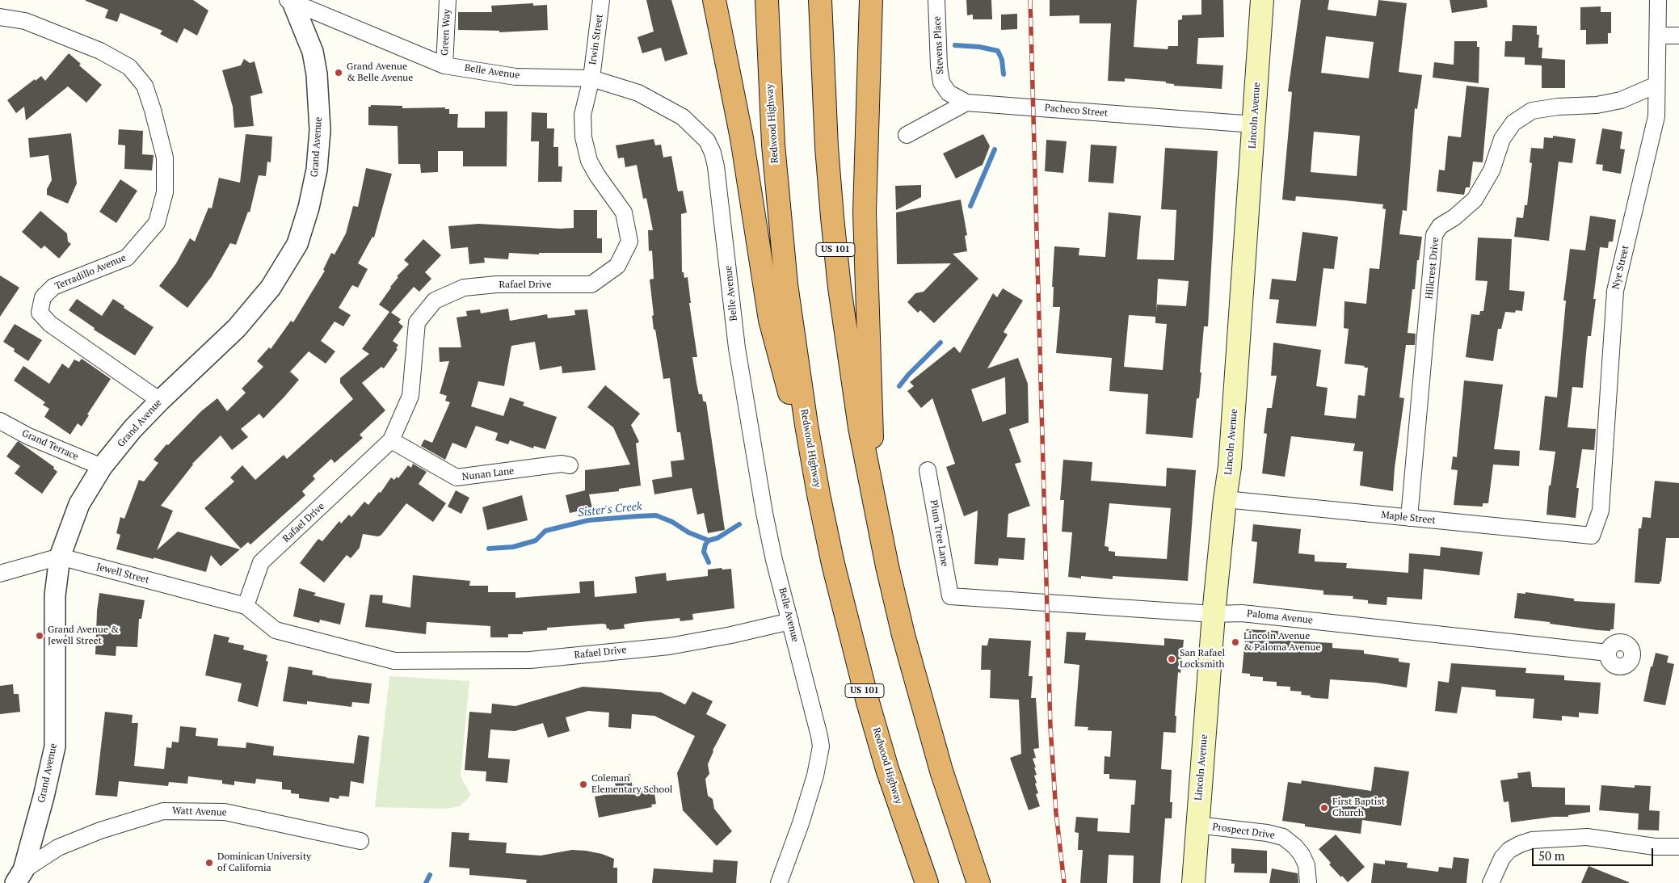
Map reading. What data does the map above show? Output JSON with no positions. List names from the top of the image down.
{
  "streets": {
    "highway": ["Redwood Highway", "US 101"],
    "main road": ["Lincoln Avenue"],
    "street": [
      "Green Way",
      "Irwin Street",
      "Stevens Place",
      "Belle Avenue",
      "Pacheco Street",
      "Grand Avenue",
      "Nye Street",
      "Hillcrest Drive",
      "Terradillo Avenue",
      "Rafael Drive",
      "Grand Terrace",
      "Nunan Lane",
      "Maple Street",
      "Plum Tree Lane",
      "Jewell Street",
      "Paloma Avenue",
      "Watt Avenue",
      "Prospect Drive"
    ]
  },
  "crossings": [
    ["Green Way", "Belle Avenue"],
    ["Irwin Street", "Belle Avenue"],
    ["Irwin Street", "Rafael Drive"],
    ["Stevens Place", "Pacheco Street"],
    ["Belle Avenue", "Grand Avenue"],
    ["Belle Avenue", "Rafael Drive"],
    ["Pacheco Street", "Lincoln Avenue"],
    ["Lincoln Avenue", "Maple Street"],
    ["Lincoln Avenue", "Paloma Avenue"],
    ["Lincoln Avenue", "Prospect Drive"],
    ["Grand Avenue", "Terradillo Avenue"],
    ["Grand Avenue", "Grand Terrace"],
    ["Grand Avenue", "Jewell Street"],
    ["Grand Avenue", "Watt Avenue"],
    ["Nye Street", "Hillcrest Drive"],
    ["Nye Street", "Maple Street"],
    ["Hillcrest Drive", "Maple Street"],
    ["Rafael Drive", "Nunan Lane"],
    ["Rafael Drive", "Jewell Street"],
    ["Plum Tree Lane", "Paloma Avenue"]
  ],
  "water": ["Sister's Creek"],
  "places": [
    "Grand Avenue & Belle Avenue",
    "Grand Avenue & Jewell Street",
    "Lincoln Avenue & Paloma Avenue",
    "San Rafael Locksmith",
    "Coleman Elementary School",
    "First Baptist Church",
    "Dominican University of California"
  ],
  "scale_bar": "50 m"
}
